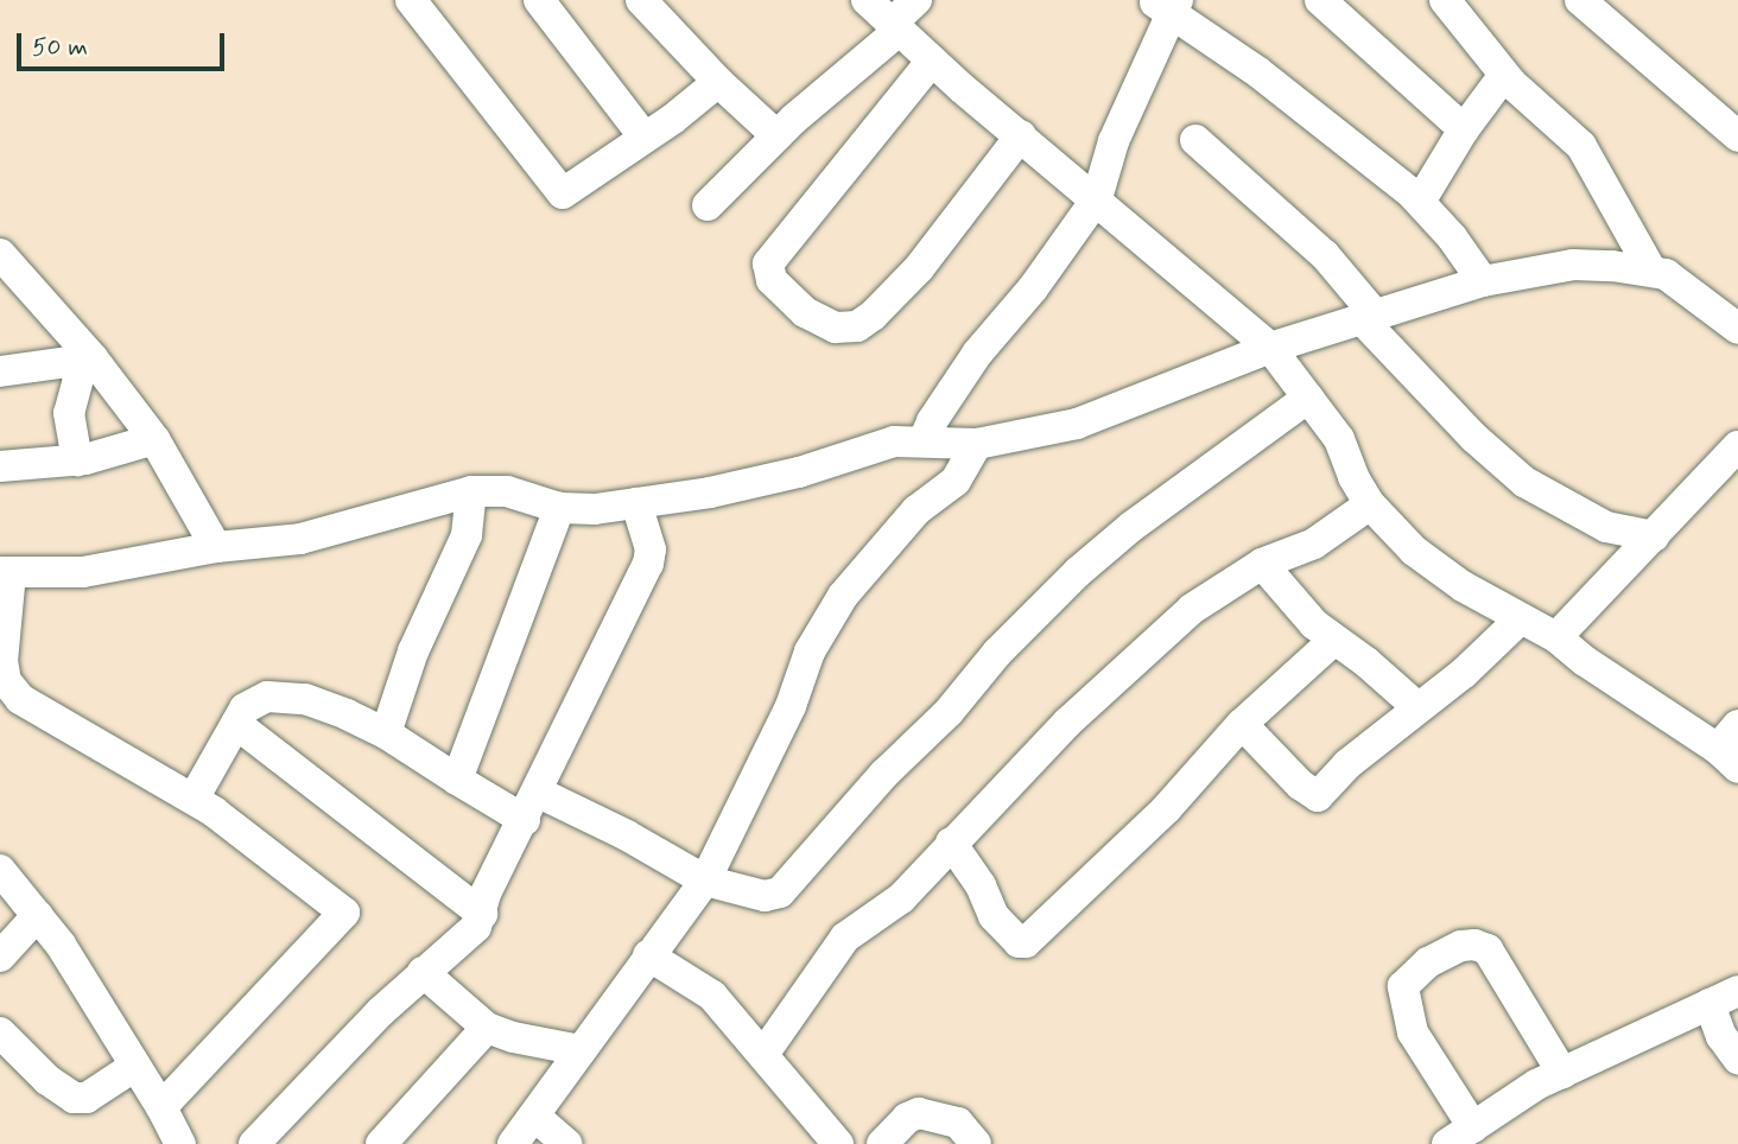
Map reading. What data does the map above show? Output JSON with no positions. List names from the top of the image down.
{
  "scale_bar": "50 m"
}
